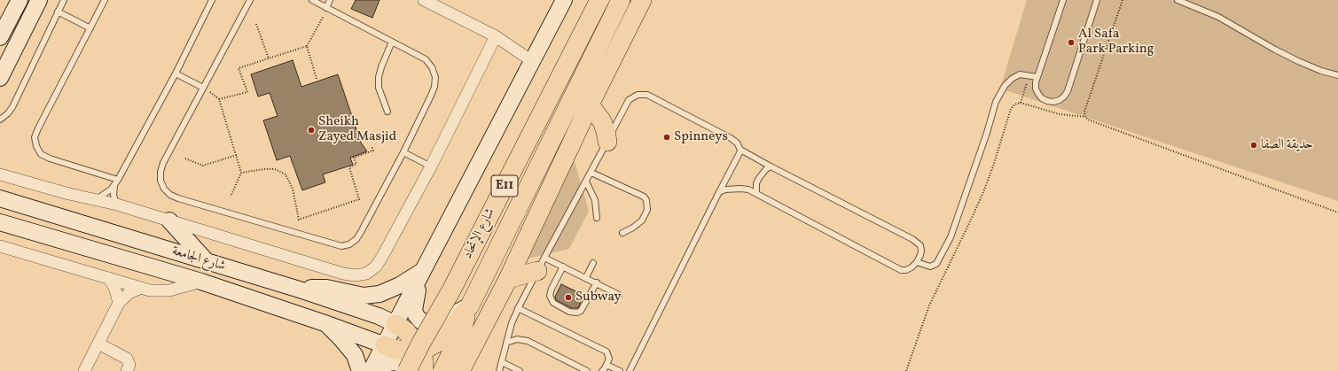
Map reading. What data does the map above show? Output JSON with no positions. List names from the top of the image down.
{
  "streets": {
    "highway": ["E11", "شارع الإتحاد"],
    "main road": ["شارع الجامعة"]
  },
  "places": [
    "Al Safa Park Parking",
    "Sheikh Zayed Masjid",
    "Spinneys",
    "حديقة الصفا",
    "Subway"
  ]
}
